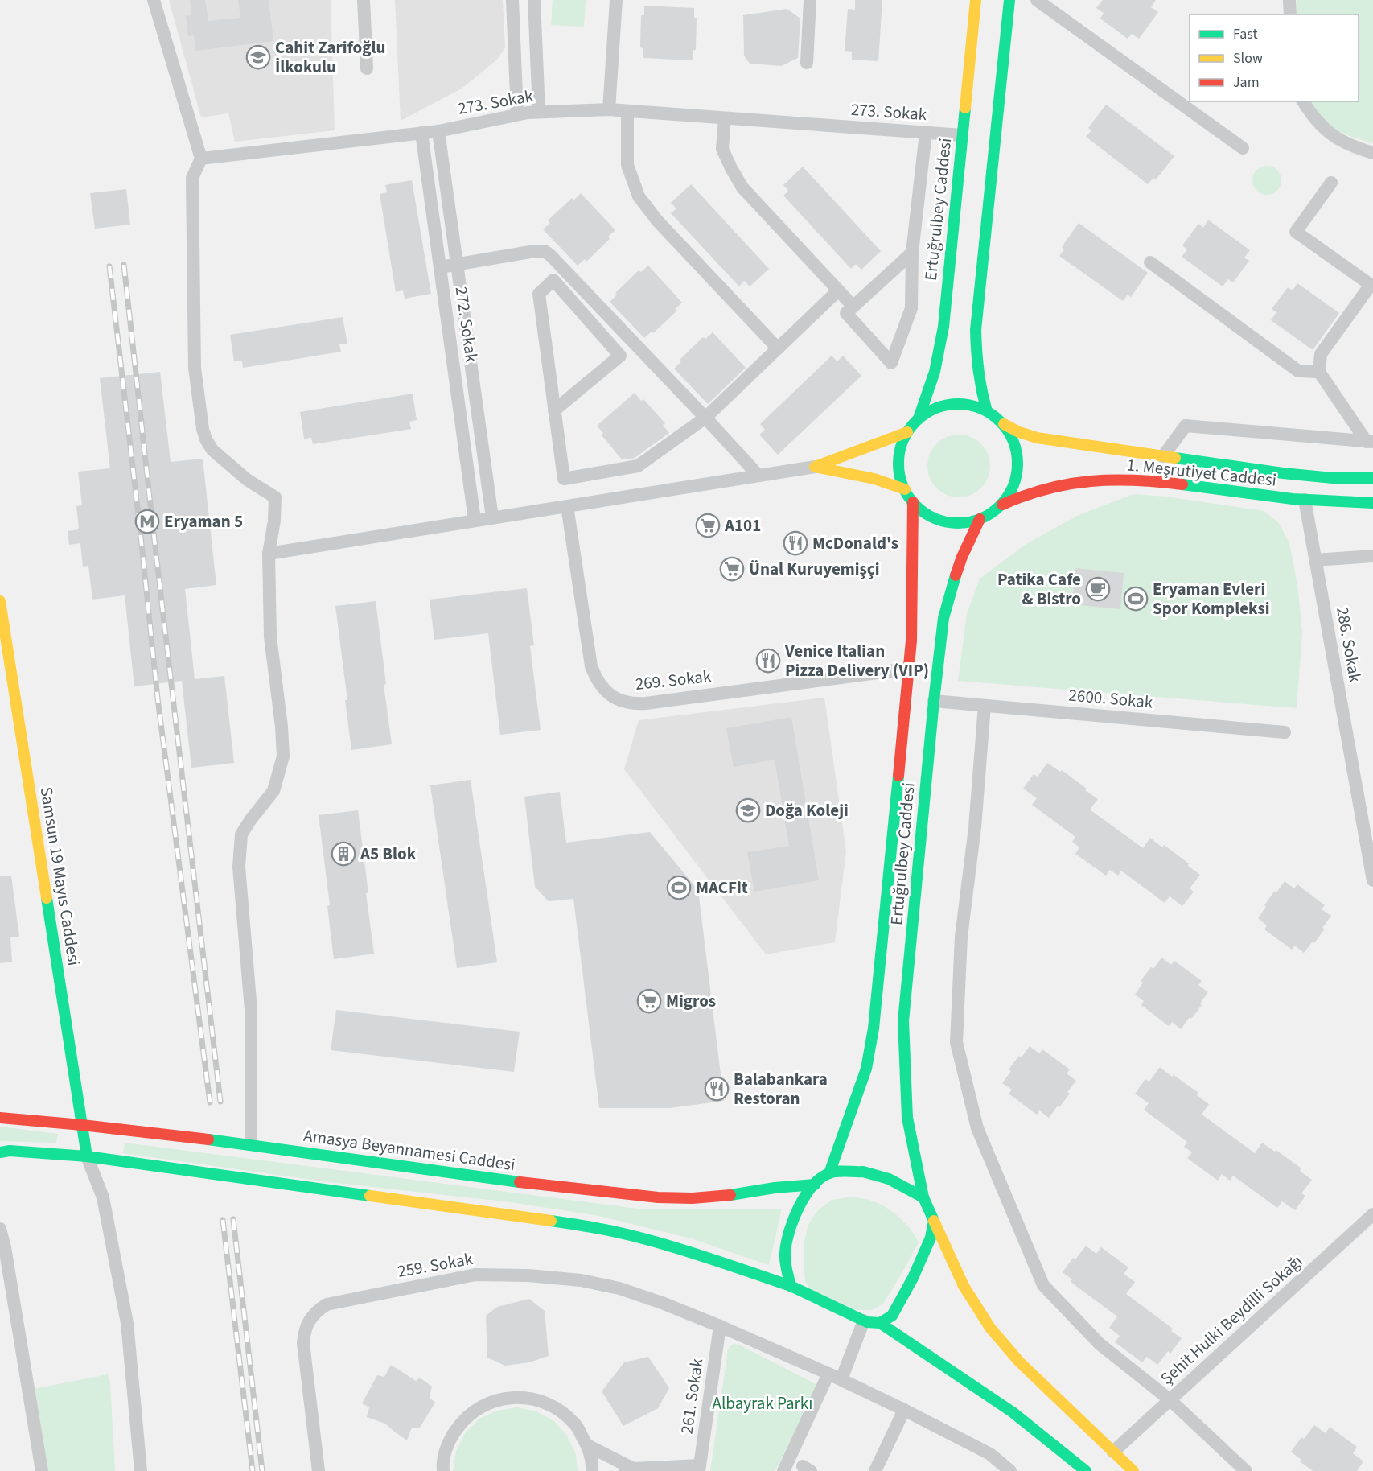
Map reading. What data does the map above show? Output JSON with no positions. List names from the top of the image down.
{
  "streets": {
    "main road": [
      "Ertuğrulbey Caddesi",
      "1. Meşrutiyet Caddesi",
      "Samsun 19 Mayıs Caddesi",
      "Amasya Beyannamesi Caddesi"
    ],
    "street": [
      "273. Sokak",
      "272. Sokak",
      "286. Sokak",
      "269. Sokak",
      "2600. Sokak",
      "259. Sokak",
      "Şehit Hulki Beydilli Sokağı",
      "261. Sokak"
    ]
  },
  "crossings": [
    ["273. Sokak", "Ertuğrulbey Caddesi"],
    ["273. Sokak", "272. Sokak"],
    ["Ertuğrulbey Caddesi", "1. Meşrutiyet Caddesi"],
    ["Ertuğrulbey Caddesi", "269. Sokak"],
    ["Ertuğrulbey Caddesi", "2600. Sokak"],
    ["Ertuğrulbey Caddesi", "Amasya Beyannamesi Caddesi"],
    ["1. Meşrutiyet Caddesi", "286. Sokak"],
    ["Samsun 19 Mayıs Caddesi", "Amasya Beyannamesi Caddesi"],
    ["259. Sokak", "261. Sokak"]
  ],
  "parks": ["Albayrak Parkı"],
  "places": {
    "school or university": ["Cahit Zarifoğlu İlkokulu", "Doğa Koleji"],
    "metro station": ["Eryaman 5"],
    "supermarket": ["A101", "Ünal Kuruyemişçi", "Migros"],
    "restaurant": ["McDonald's", "Venice Italian Pizza Delivery (VIP)", "Balabankara Restoran"],
    "cafe": ["Patika Cafe & Bistro"],
    "sports": ["Eryaman Evleri Spor Kompleksi", "MACFit"],
    "building": ["A5 Blok"]
  },
  "legend": ["Fast", "Slow", "Jam"]
}
